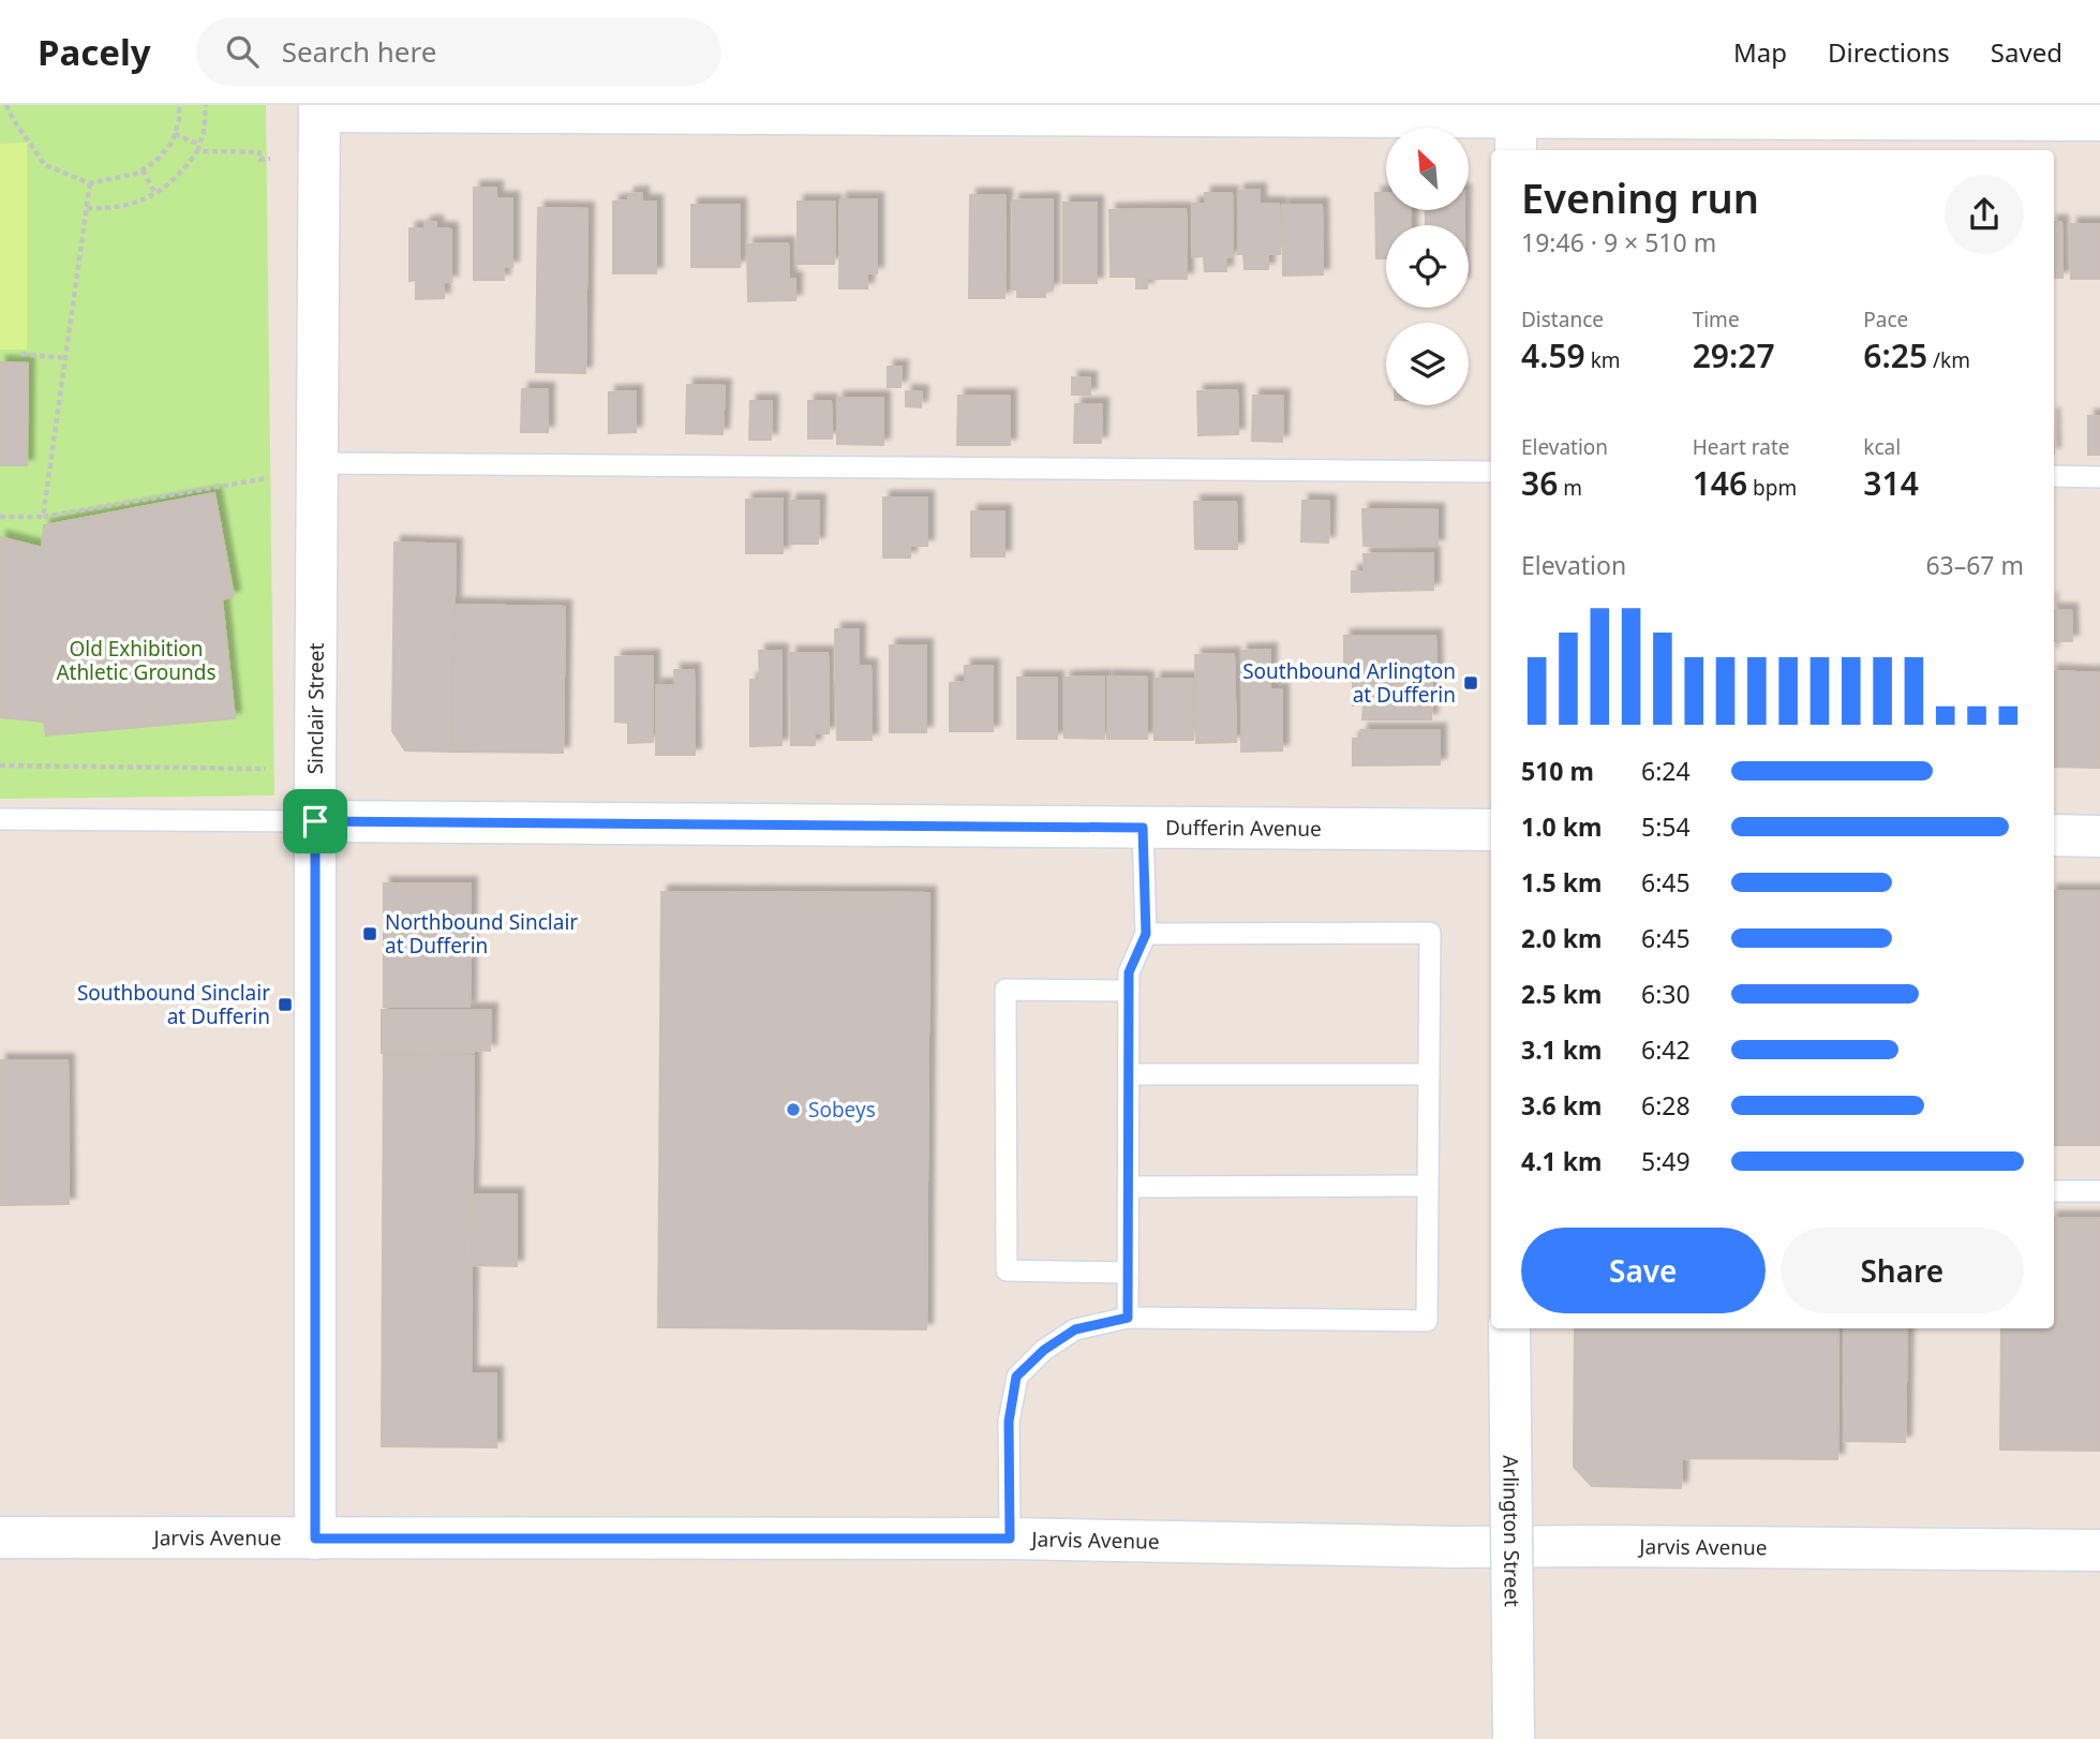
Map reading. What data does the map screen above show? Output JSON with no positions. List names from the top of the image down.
{
  "streets": {
    "street": [
      "Sinclair Street",
      "Dufferin Avenue",
      "Arlington Street",
      "Jarvis Avenue"
    ]
  },
  "crossings": [
    ["Sinclair Street", "Dufferin Avenue"],
    ["Sinclair Street", "Jarvis Avenue"]
  ],
  "parks": ["Old Exhibition Athletic Grounds"],
  "places": {
    "transit": ["Southbound Arlington at Dufferin", "Northbound Sinclair at Dufferin", "Southbound Sinclair at Dufferin"],
    "other": ["Sobeys"]
  },
  "north": "top left",
  "page": {
    "header": "Pacely",
    "search": "Search here",
    "nav": ["Map", "Directions", "Saved"],
    "heading": ["Evening run", "19:46 · 9 × 510 m"],
    "stats": [
      ["Distance", "4.59 km"],
      ["Time", "29:27"],
      ["Pace", "6:25 /km"],
      ["Elevation", "36 m"],
      ["Heart rate", "146 bpm"],
      ["kcal", "314"]
    ],
    "chart": ["Elevation", "63–67 m"],
    "list": [
      {
        "name": "510 m",
        "note": "6:24"
      },
      {
        "name": "1.0 km",
        "note": "5:54"
      },
      {
        "name": "1.5 km",
        "note": "6:45"
      },
      {
        "name": "2.0 km",
        "note": "6:45"
      },
      {
        "name": "2.5 km",
        "note": "6:30"
      },
      {
        "name": "3.1 km",
        "note": "6:42"
      },
      {
        "name": "3.6 km",
        "note": "6:28"
      },
      {
        "name": "4.1 km",
        "note": "5:49"
      }
    ],
    "buttons": ["Save", "Share"]
  }
}
